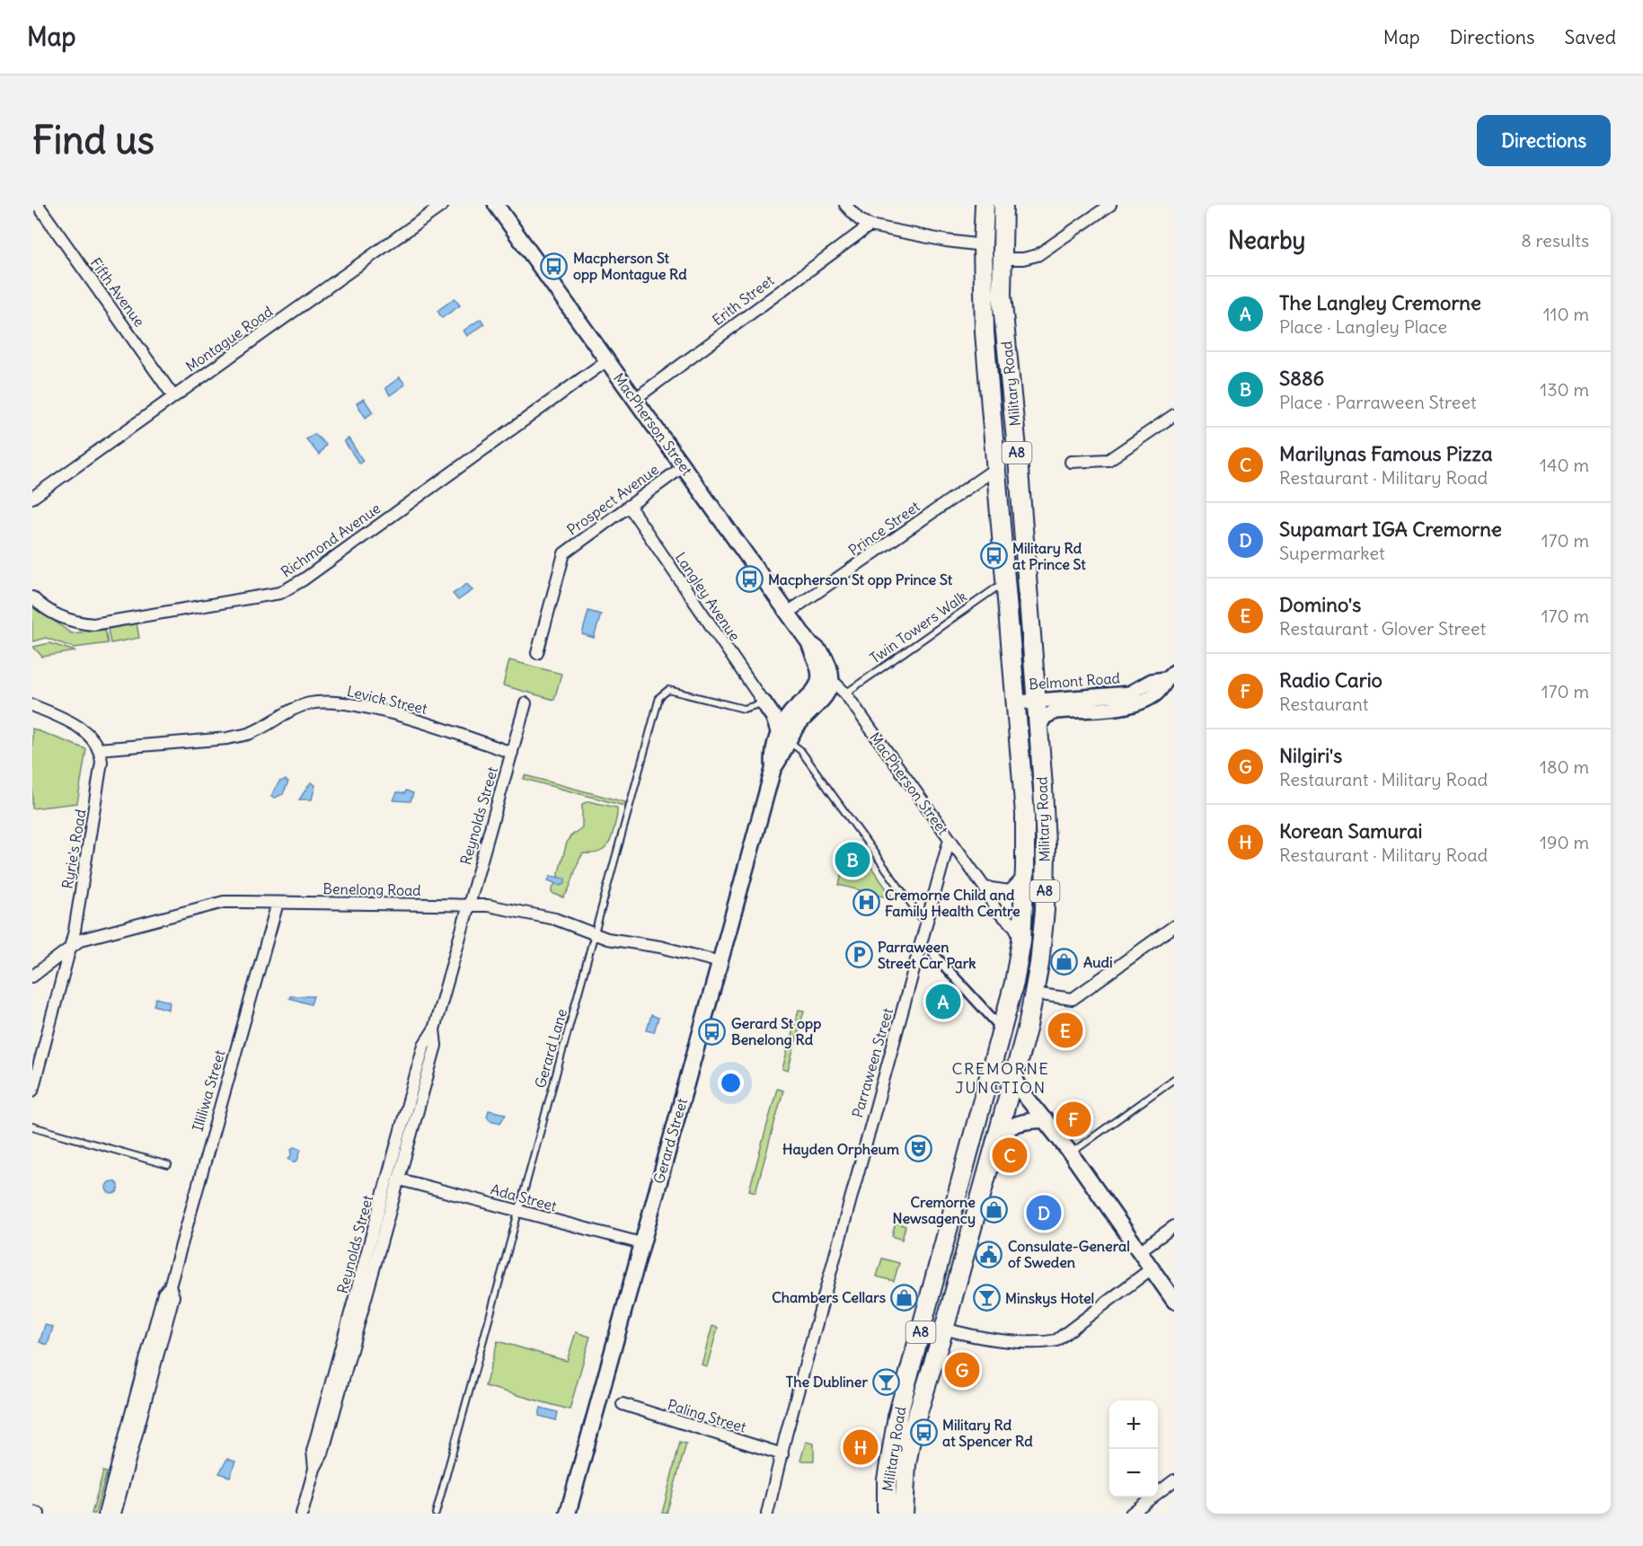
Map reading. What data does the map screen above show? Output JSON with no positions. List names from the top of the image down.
{
  "streets": {
    "highway": ["Military Road", "A8"],
    "main road": ["MacPherson Street", "Gerard Street"],
    "street": [
      "Fifth Avenue",
      "Erith Street",
      "Montague Road",
      "Prospect Avenue",
      "Prince Street",
      "Richmond Avenue",
      "Langley Avenue",
      "Belmont Road",
      "Levick Street",
      "Reynolds Street",
      "Ryrie's Road",
      "Benelong Road",
      "Parraween Street",
      "Illiliwa Street",
      "Ada Street",
      "Paling Street"
    ],
    "lane": ["Twin Towers Walk", "Gerard Lane"]
  },
  "crossings": [
    ["Fifth Avenue", "Montague Road"],
    ["Erith Street", "MacPherson Street"],
    ["Military Road", "MacPherson Street"],
    ["Military Road", "Prince Street"],
    ["Military Road", "Twin Towers Walk"],
    ["Military Road", "Belmont Road"],
    ["MacPherson Street", "Prospect Avenue"],
    ["MacPherson Street", "Prince Street"],
    ["MacPherson Street", "Richmond Avenue"],
    ["MacPherson Street", "Twin Towers Walk"],
    ["MacPherson Street", "Parraween Street"],
    ["MacPherson Street", "Gerard Street"],
    ["Prospect Avenue", "Langley Avenue"],
    ["Langley Avenue", "Gerard Lane"],
    ["Levick Street", "Reynolds Street"],
    ["Levick Street", "Ryrie's Road"],
    ["Reynolds Street", "Benelong Road"],
    ["Reynolds Street", "Ada Street"],
    ["Ryrie's Road", "Benelong Road"],
    ["Benelong Road", "Gerard Lane"],
    ["Benelong Road", "Illiliwa Street"],
    ["Benelong Road", "Gerard Street"],
    ["Gerard Lane", "Ada Street"],
    ["Parraween Street", "Paling Street"],
    ["Gerard Street", "Ada Street"]
  ],
  "districts": ["CREMORNE JUNCTION"],
  "places": {
    "bus stop": [
      "Macpherson St opp Montague Rd",
      "Military Rd at Prince St",
      "Macpherson St opp Prince St",
      "Gerard St opp Benelong Rd",
      "Military Rd at Spencer Rd"
    ],
    "hospital": ["Cremorne Child and Family Health Centre"],
    "parking": ["Parraween Street Car Park"],
    "shop": ["Audi", "Cremorne Newsagency", "Chambers Cellars"],
    "theatre": ["Hayden Orpheum"],
    "public building": ["Consulate-General of Sweden"],
    "bar": ["Minskys Hotel", "The Dubliner"]
  },
  "page": {
    "header": "Map",
    "nav": ["Map", "Directions", "Saved"],
    "buttons": "Directions",
    "title": "Find us",
    "heading": ["Nearby", "8 results"],
    "list": [
      {
        "mark": "A",
        "name": "The Langley Cremorne",
        "note": "Place · Langley Place",
        "value": "110 m"
      },
      {
        "mark": "B",
        "name": "S886",
        "note": "Place · Parraween Street",
        "value": "130 m"
      },
      {
        "mark": "C",
        "name": "Marilynas Famous Pizza",
        "note": "Restaurant · Military Road",
        "value": "140 m"
      },
      {
        "mark": "D",
        "name": "Supamart IGA Cremorne",
        "note": "Supermarket",
        "value": "170 m"
      },
      {
        "mark": "E",
        "name": "Domino's",
        "note": "Restaurant · Glover Street",
        "value": "170 m"
      },
      {
        "mark": "F",
        "name": "Radio Cario",
        "note": "Restaurant",
        "value": "170 m"
      },
      {
        "mark": "G",
        "name": "Nilgiri's",
        "note": "Restaurant · Military Road",
        "value": "180 m"
      },
      {
        "mark": "H",
        "name": "Korean Samurai",
        "note": "Restaurant · Military Road",
        "value": "190 m"
      }
    ],
    "pins": [
      "B",
      "A",
      "E",
      "F",
      "C",
      "D",
      "G",
      "H"
    ],
    "map_buttons": ["+", "−"]
  }
}
